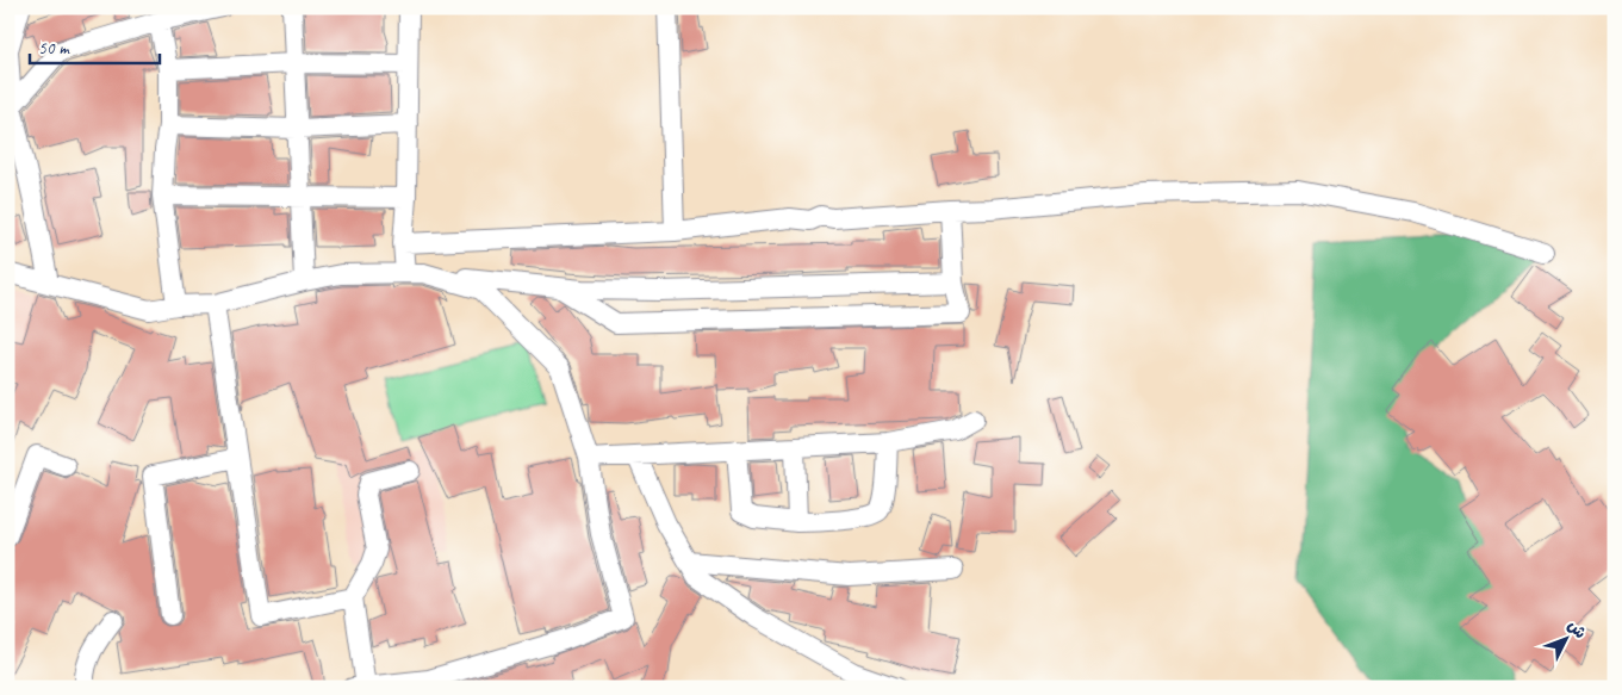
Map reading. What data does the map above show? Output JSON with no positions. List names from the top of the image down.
{
  "scale_bar": "50 m",
  "north": "top right"
}
